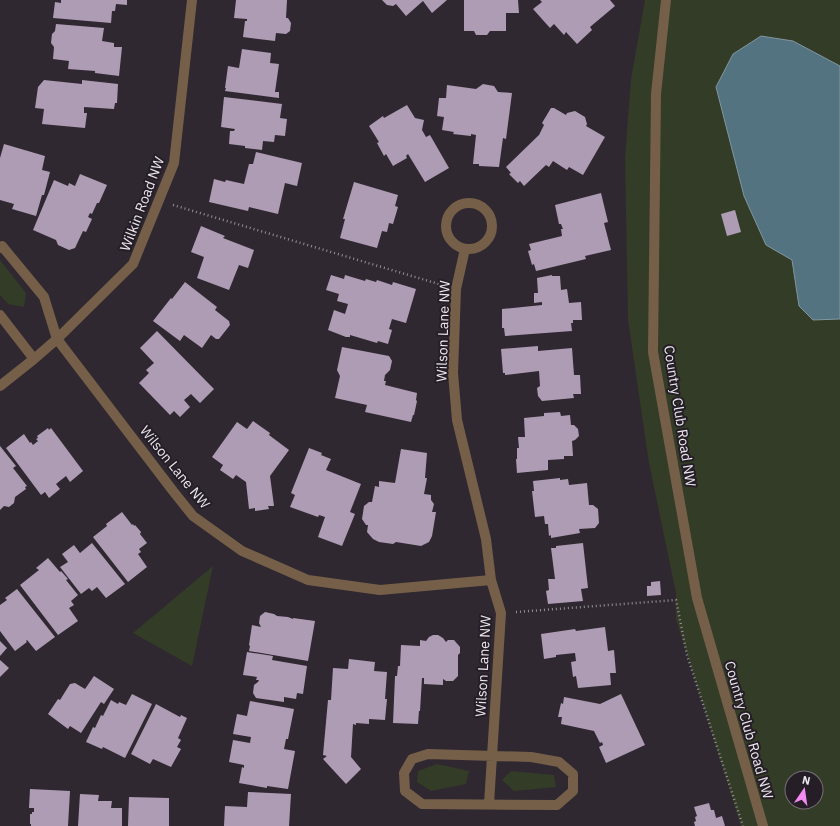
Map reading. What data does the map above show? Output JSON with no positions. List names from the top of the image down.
{
  "streets": {
    "street": ["Wilkin Road NW", "Wilson Lane NW", "Country Club Road NW"]
  },
  "crossings": [
    ["Wilkin Road NW", "Wilson Lane NW"]
  ],
  "north": "top"
}
